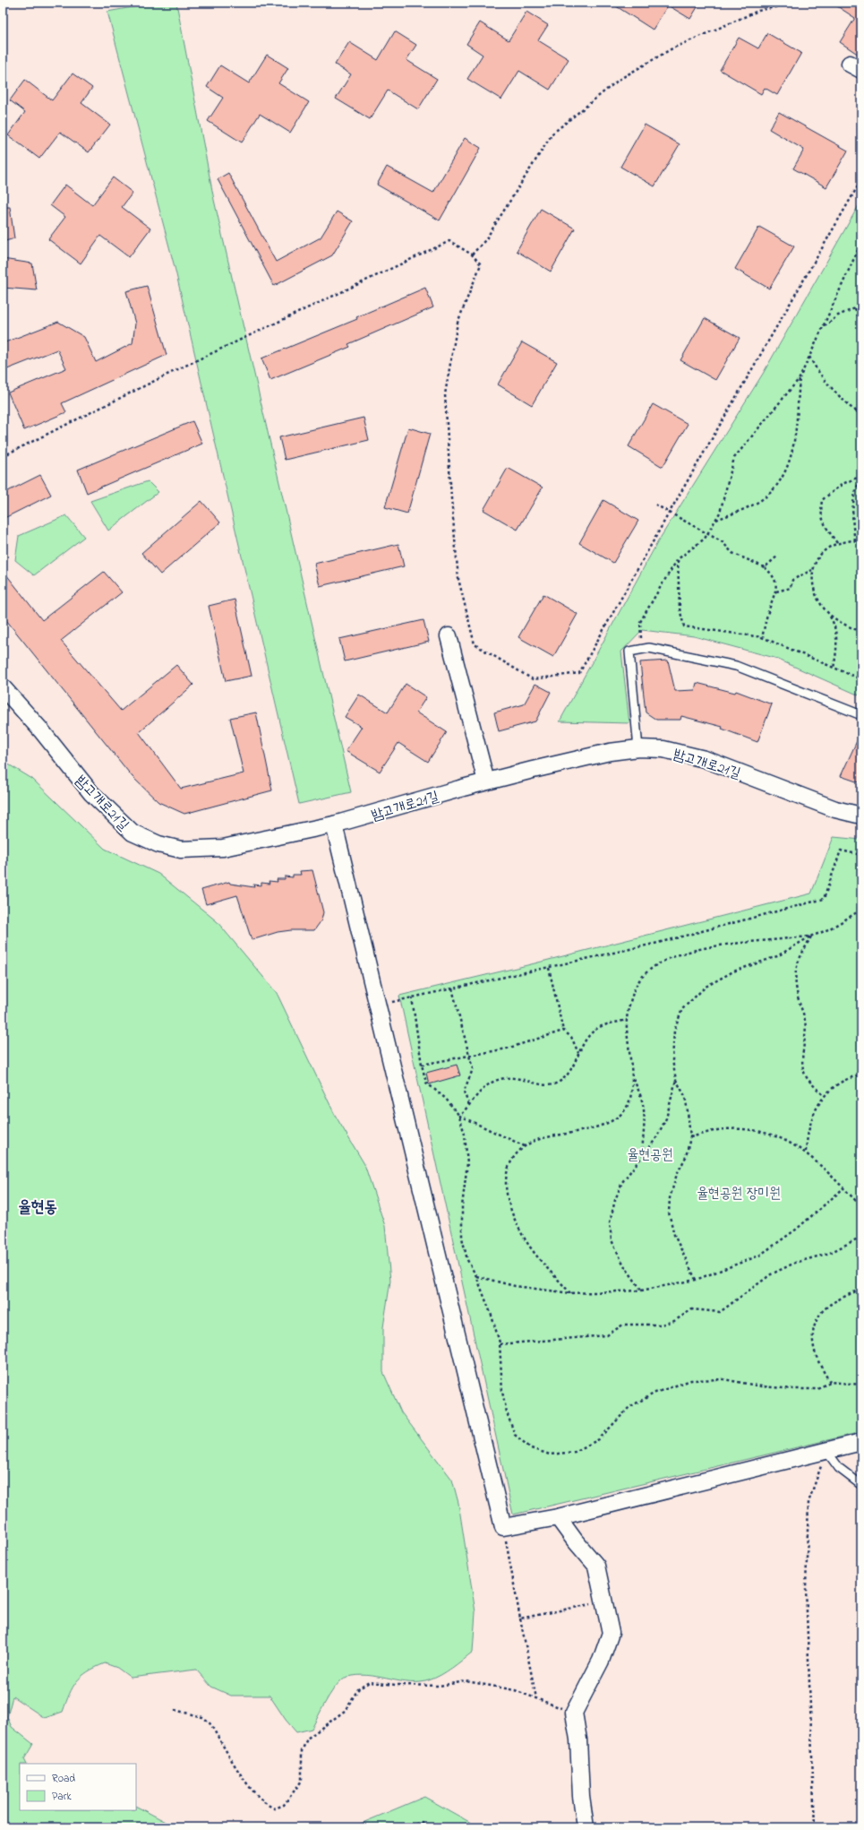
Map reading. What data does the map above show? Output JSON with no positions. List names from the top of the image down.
{
  "streets": {
    "street": ["밤고개로21길"]
  },
  "districts": ["율현동"],
  "parks": ["율현공원", "율현공원 장미원"],
  "legend": ["Road", "Park"]
}
